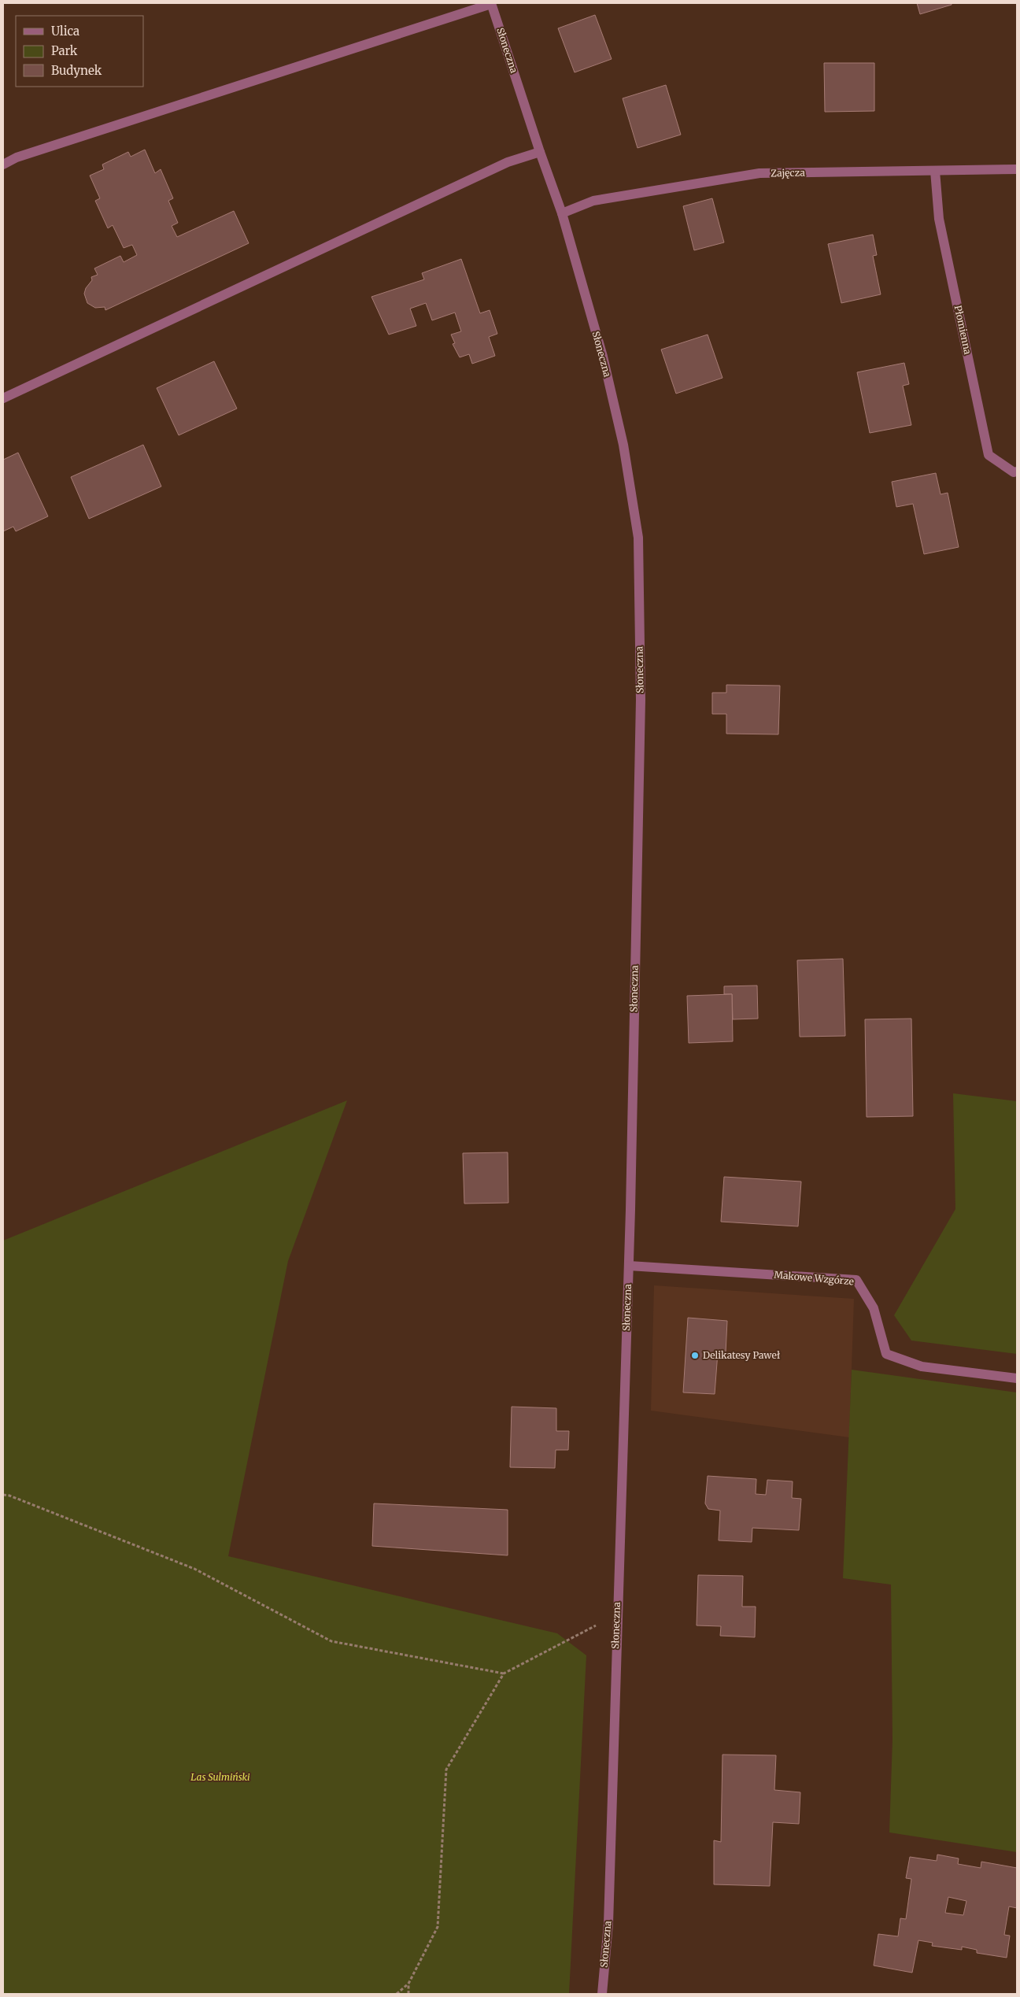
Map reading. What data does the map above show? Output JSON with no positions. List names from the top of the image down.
{
  "streets": {
    "street": [
      "Słoneczna",
      "Zajęcza",
      "Płomienna",
      "Makowe Wzgórze"
    ]
  },
  "crossings": [
    ["Słoneczna", "Zajęcza"],
    ["Słoneczna", "Makowe Wzgórze"],
    ["Zajęcza", "Płomienna"]
  ],
  "parks": ["Las Sulmiński"],
  "places": ["Delikatesy Paweł"],
  "legend": ["Ulica", "Park", "Budynek"]
}
